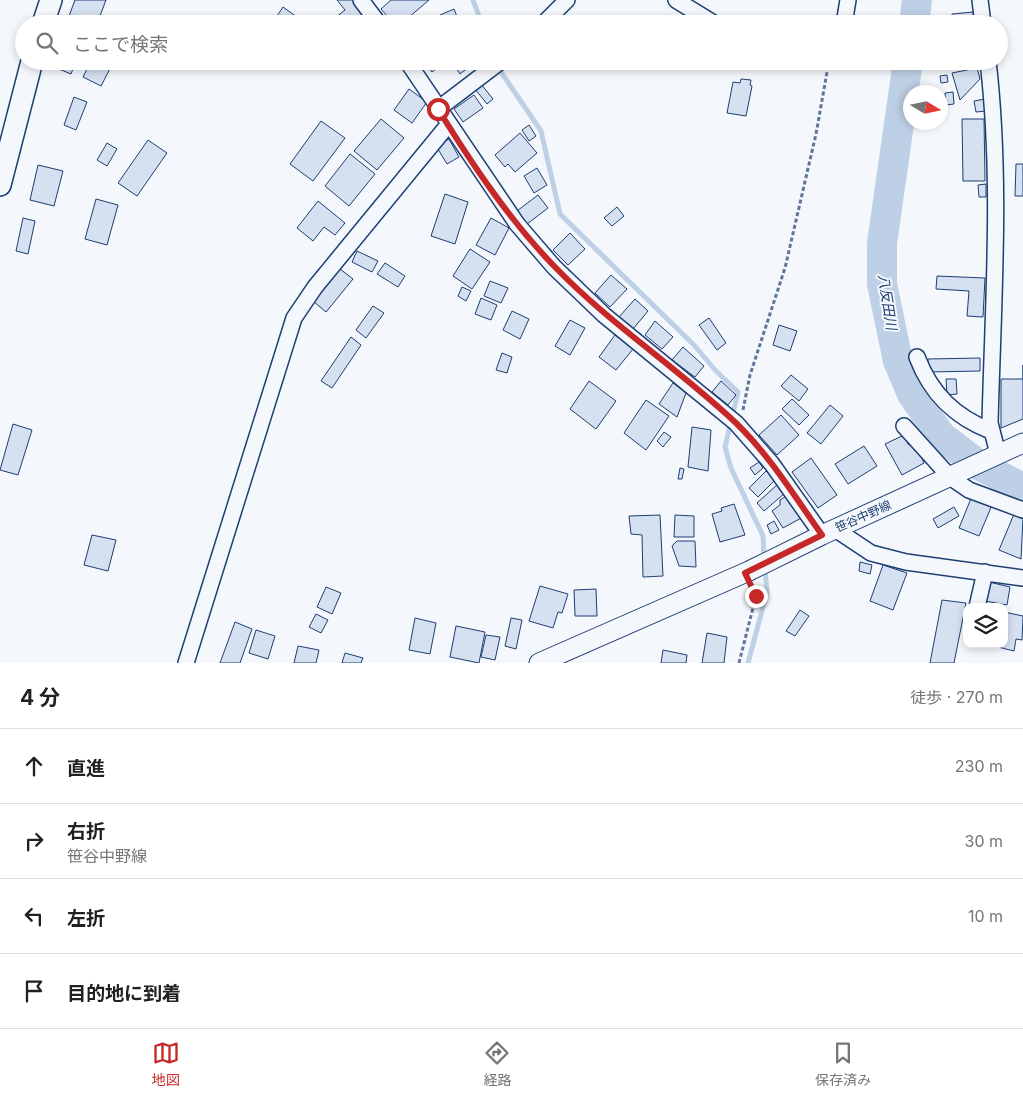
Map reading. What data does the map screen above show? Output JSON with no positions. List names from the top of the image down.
{
  "streets": {
    "street": ["笹谷中野線"]
  },
  "water": ["八反田川"],
  "north": "right",
  "page": {
    "search": "ここで検索",
    "heading": ["4 分", "徒歩 · 270 m"],
    "list": [
      ["直進", "230 m"],
      ["右折", "笹谷中野線", "30 m"],
      ["左折", "10 m"],
      "目的地に到着"
    ],
    "nav": ["地図", "経路", "保存済み"]
  }
}
